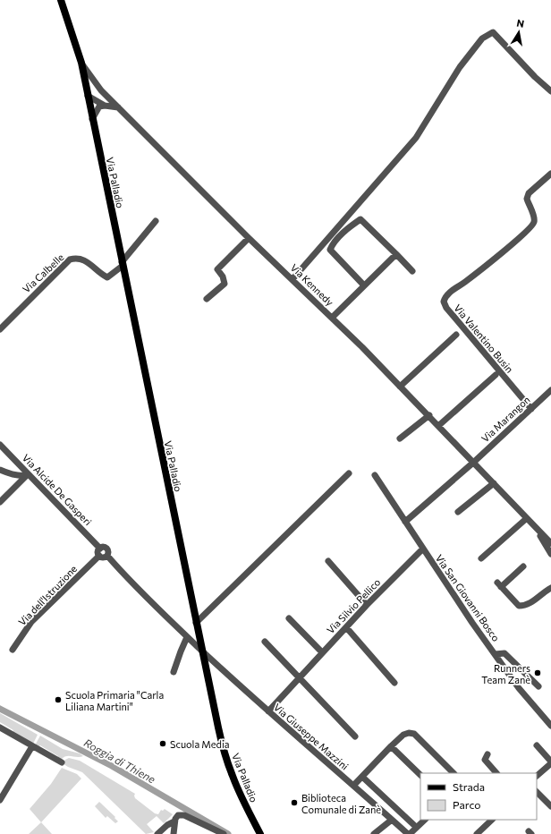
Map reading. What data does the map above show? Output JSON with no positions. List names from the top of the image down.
{
  "streets": {
    "main road": ["Via Palladio"],
    "street": [
      "Via Calbelle",
      "Via Kennedy",
      "Via Valentino Busin",
      "Via Marangon",
      "Via Alcide De Gasperi",
      "Via dell'Istruzione",
      "Via San Giovanni Bosco",
      "Via Silvio Pellico",
      "Via Giuseppe Mazzini"
    ]
  },
  "crossings": [
    ["Via Palladio", "Via Calbelle"],
    ["Via Palladio", "Via Kennedy"],
    ["Via Palladio", "Via Alcide De Gasperi"],
    ["Via Palladio", "Via Giuseppe Mazzini"],
    ["Via Kennedy", "Via Marangon"],
    ["Via Valentino Busin", "Via Marangon"],
    ["Via Marangon", "Via San Giovanni Bosco"],
    ["Via Alcide De Gasperi", "Via dell'Istruzione"],
    ["Via Alcide De Gasperi", "Via Giuseppe Mazzini"],
    ["Via San Giovanni Bosco", "Via Silvio Pellico"],
    ["Via Silvio Pellico", "Via Giuseppe Mazzini"]
  ],
  "water": ["Roggia di Thiene"],
  "places": [
    "Runners Team Zanè",
    "Scuola Primaria \"Carla Liliana Martini\"",
    "Scuola Media",
    "Biblioteca Comunale di Zanè"
  ],
  "legend": ["Strada", "Parco"],
  "north": "top"
}
